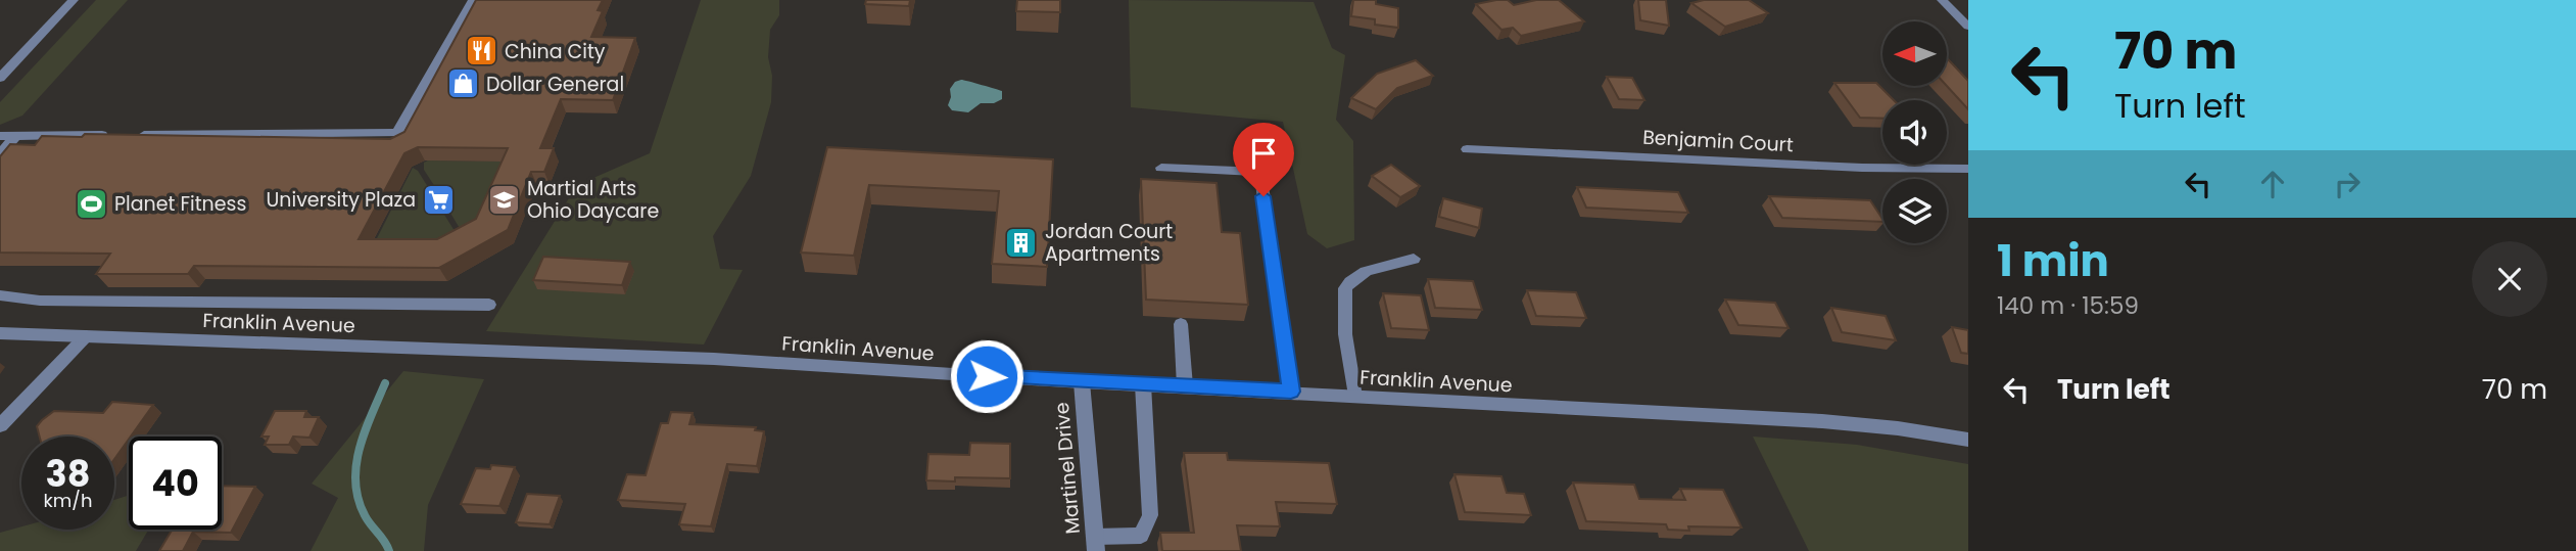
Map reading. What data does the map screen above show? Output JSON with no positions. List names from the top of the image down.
{
  "streets": {
    "street": ["Benjamin Court", "Franklin Avenue", "Martinel Drive"]
  },
  "crossings": [
    ["Franklin Avenue", "Martinel Drive"]
  ],
  "places": {
    "restaurant": ["China City"],
    "shop": ["Dollar General"],
    "supermarket": ["University Plaza"],
    "school or university": ["Martial Arts Ohio Daycare"],
    "sports": ["Planet Fitness"],
    "building": ["Jordan Court Apartments"]
  },
  "north": "left",
  "page": {
    "turn": ["70 m", "Turn left"],
    "heading": ["1 min", "140 m · 15:59"],
    "list": [
      {
        "name": "Turn left",
        "value": "70 m"
      }
    ],
    "speed": "38 km/h",
    "limit": "40"
  }
}
